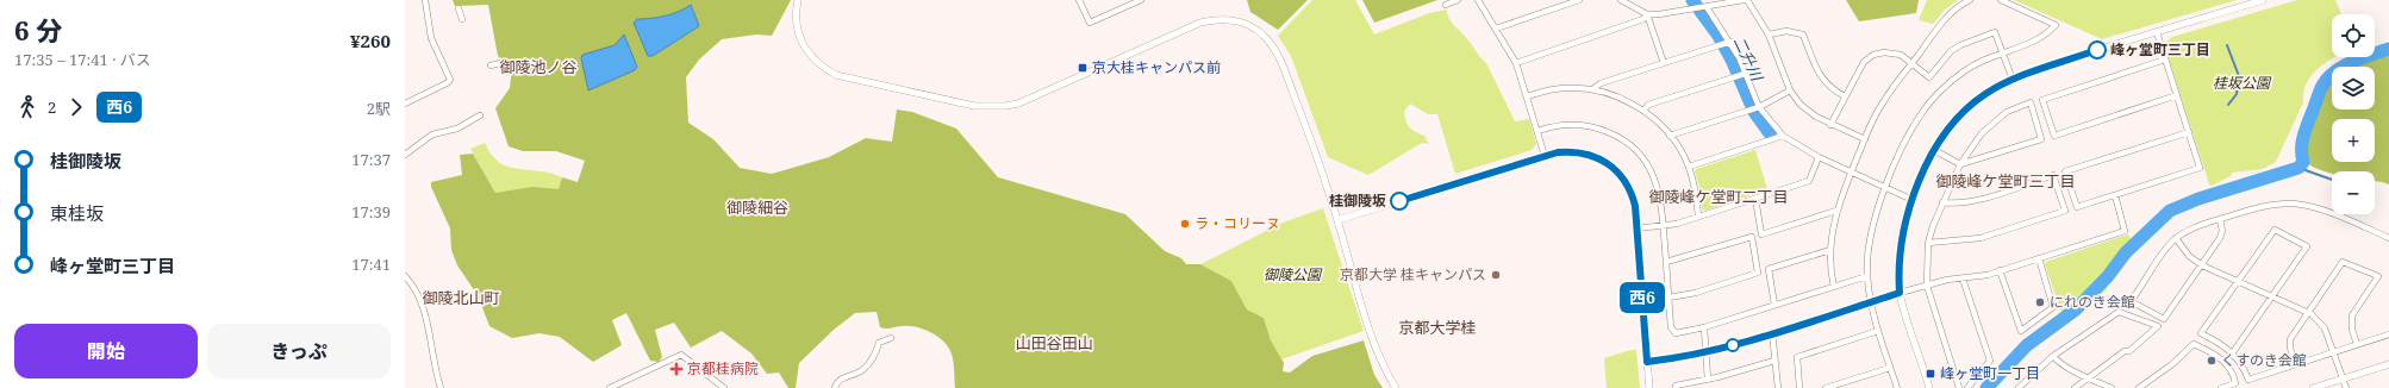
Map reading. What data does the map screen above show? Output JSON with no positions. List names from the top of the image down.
{
  "districts": [
    "御陵池ノ谷",
    "御陵峰ケ堂町三丁目",
    "御陵峰ケ堂町二丁目",
    "御陵細谷",
    "御陵北山町",
    "京都大学桂",
    "山田谷田山"
  ],
  "water": ["二升川"],
  "parks": ["桂坂公園", "御陵公園"],
  "places": {
    "other": [
      "峰ヶ堂町三丁目",
      "桂御陵坂",
      "ラ・コリーヌ",
      "京都大学 桂キャンパス",
      "にれのき会館",
      "くすのき会館"
    ],
    "transit": ["京大桂キャンパス前", "峰ヶ堂町一丁目"],
    "health": ["京都桂病院"]
  },
  "lines": ["bus line 西6"],
  "page": {
    "heading": ["6 分", "17:35 – 17:41 · バス", "¥260"],
    "on_map": "西6",
    "map_buttons": ["+", "−"],
    "legs": ["2", "西6", "2駅"],
    "list": [
      {
        "name": "桂御陵坂",
        "value": "17:37"
      },
      {
        "name": "東桂坂",
        "value": "17:39"
      },
      {
        "name": "峰ヶ堂町三丁目",
        "value": "17:41"
      }
    ],
    "buttons": ["開始", "きっぷ"]
  }
}
